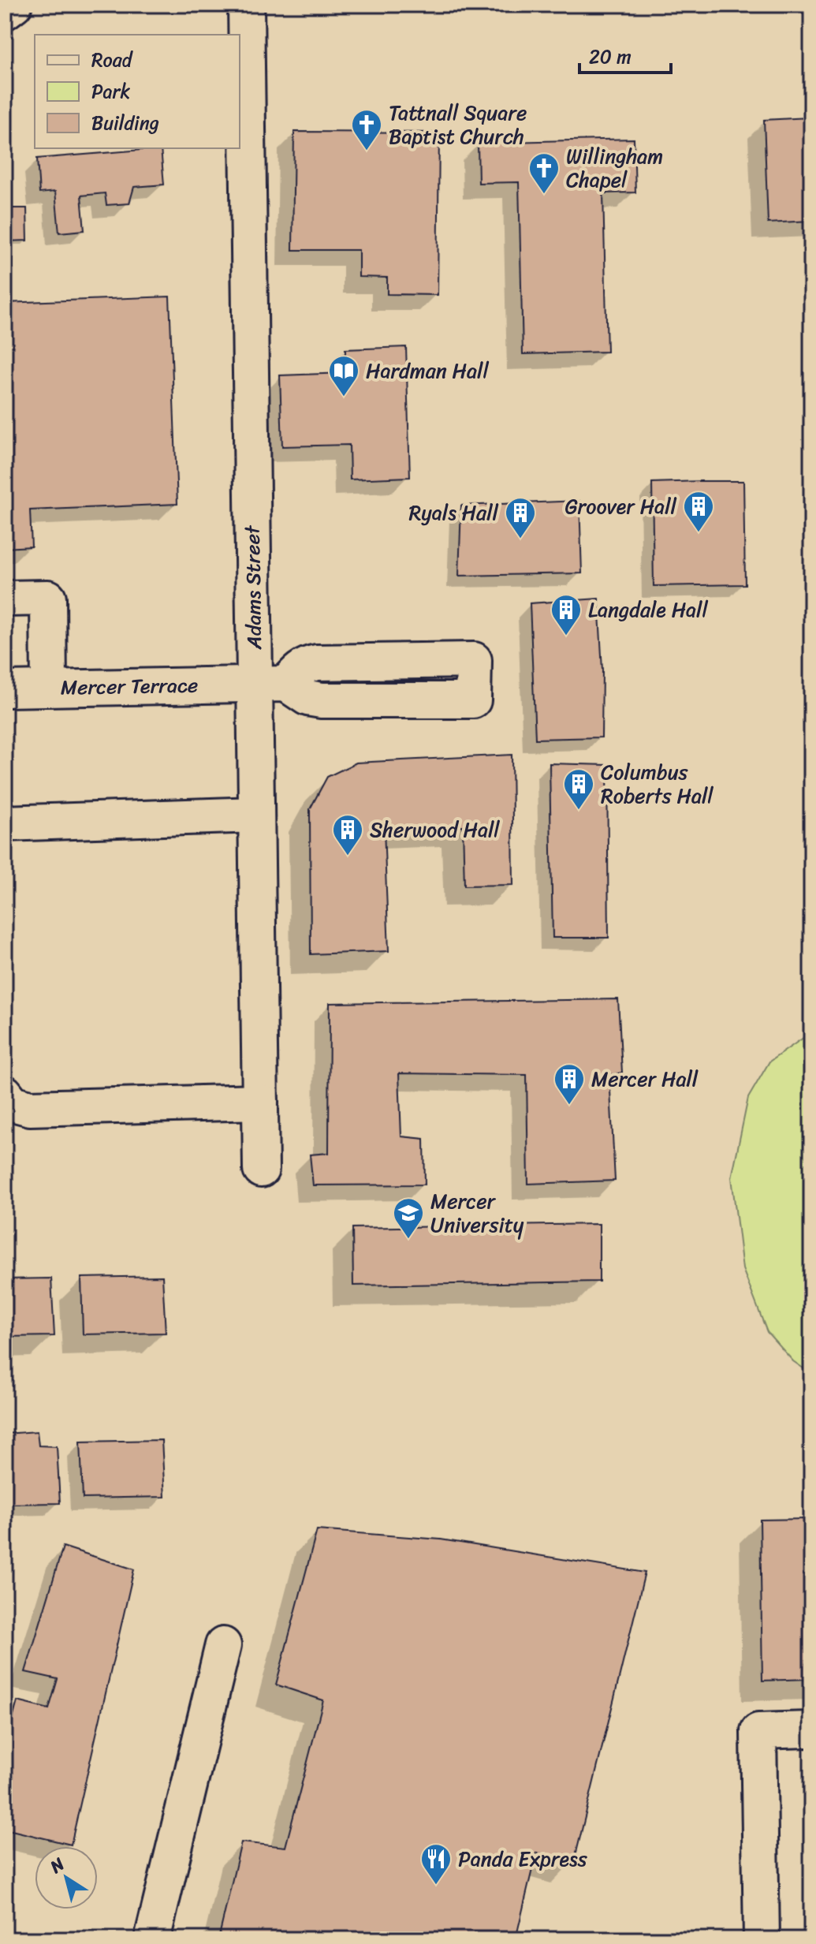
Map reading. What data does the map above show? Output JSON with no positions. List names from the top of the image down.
{
  "streets": {
    "street": ["Adams Street", "Mercer Terrace"]
  },
  "crossings": [
    ["Adams Street", "Mercer Terrace"]
  ],
  "places": {
    "church": ["Tattnall Square Baptist Church", "Willingham Chapel"],
    "library": ["Hardman Hall"],
    "building": [
      "Groover Hall",
      "Ryals Hall",
      "Langdale Hall",
      "Columbus Roberts Hall",
      "Sherwood Hall",
      "Mercer Hall"
    ],
    "school or university": ["Mercer University"],
    "restaurant": ["Panda Express"]
  },
  "legend": ["Road", "Park", "Building"],
  "scale_bar": "20 m",
  "north": "top left"
}
